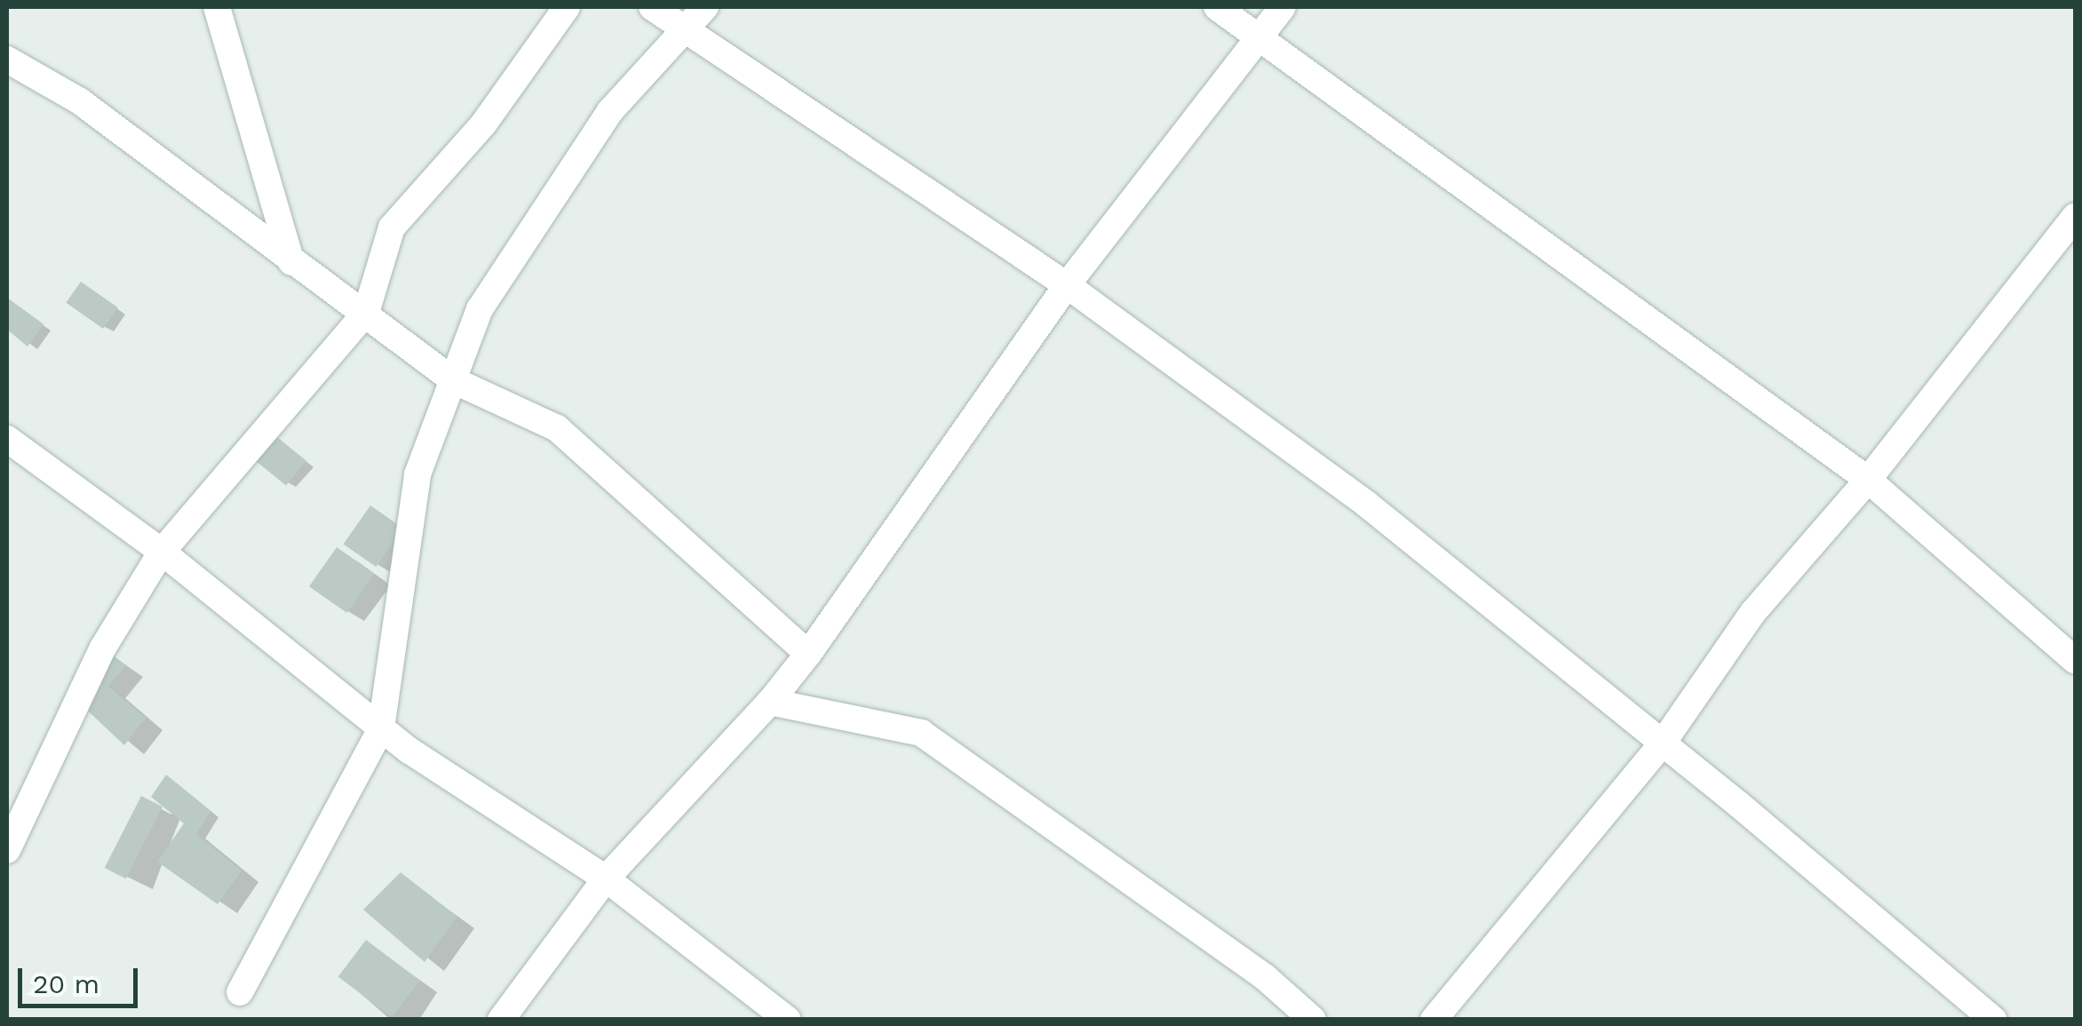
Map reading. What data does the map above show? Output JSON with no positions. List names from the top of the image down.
{
  "scale_bar": "20 m"
}
